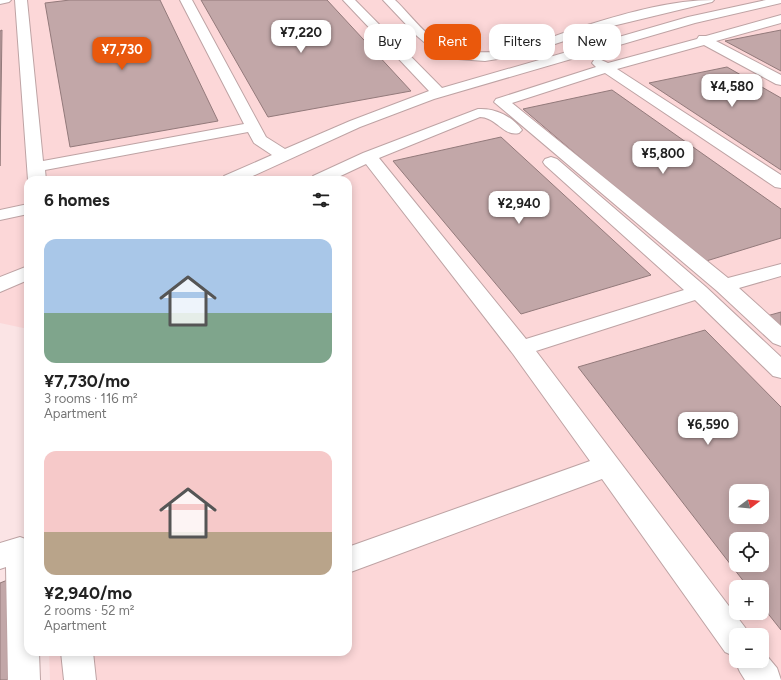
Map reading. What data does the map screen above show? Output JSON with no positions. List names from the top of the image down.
{
  "north": "right",
  "page": {
    "price": [
      "¥7,220",
      "¥7,730",
      "¥4,580",
      "¥5,800",
      "¥2,940",
      "¥6,590"
    ],
    "chip": [
      "Buy",
      "Rent",
      "Filters",
      "New"
    ],
    "heading": "6 homes",
    "list": [
      {
        "name": "¥7,730/mo",
        "note": "3 rooms · 116 m² · Apartment"
      },
      {
        "name": "¥2,940/mo",
        "note": "2 rooms · 52 m² · Apartment"
      }
    ],
    "map_buttons": ["+", "−"]
  }
}
